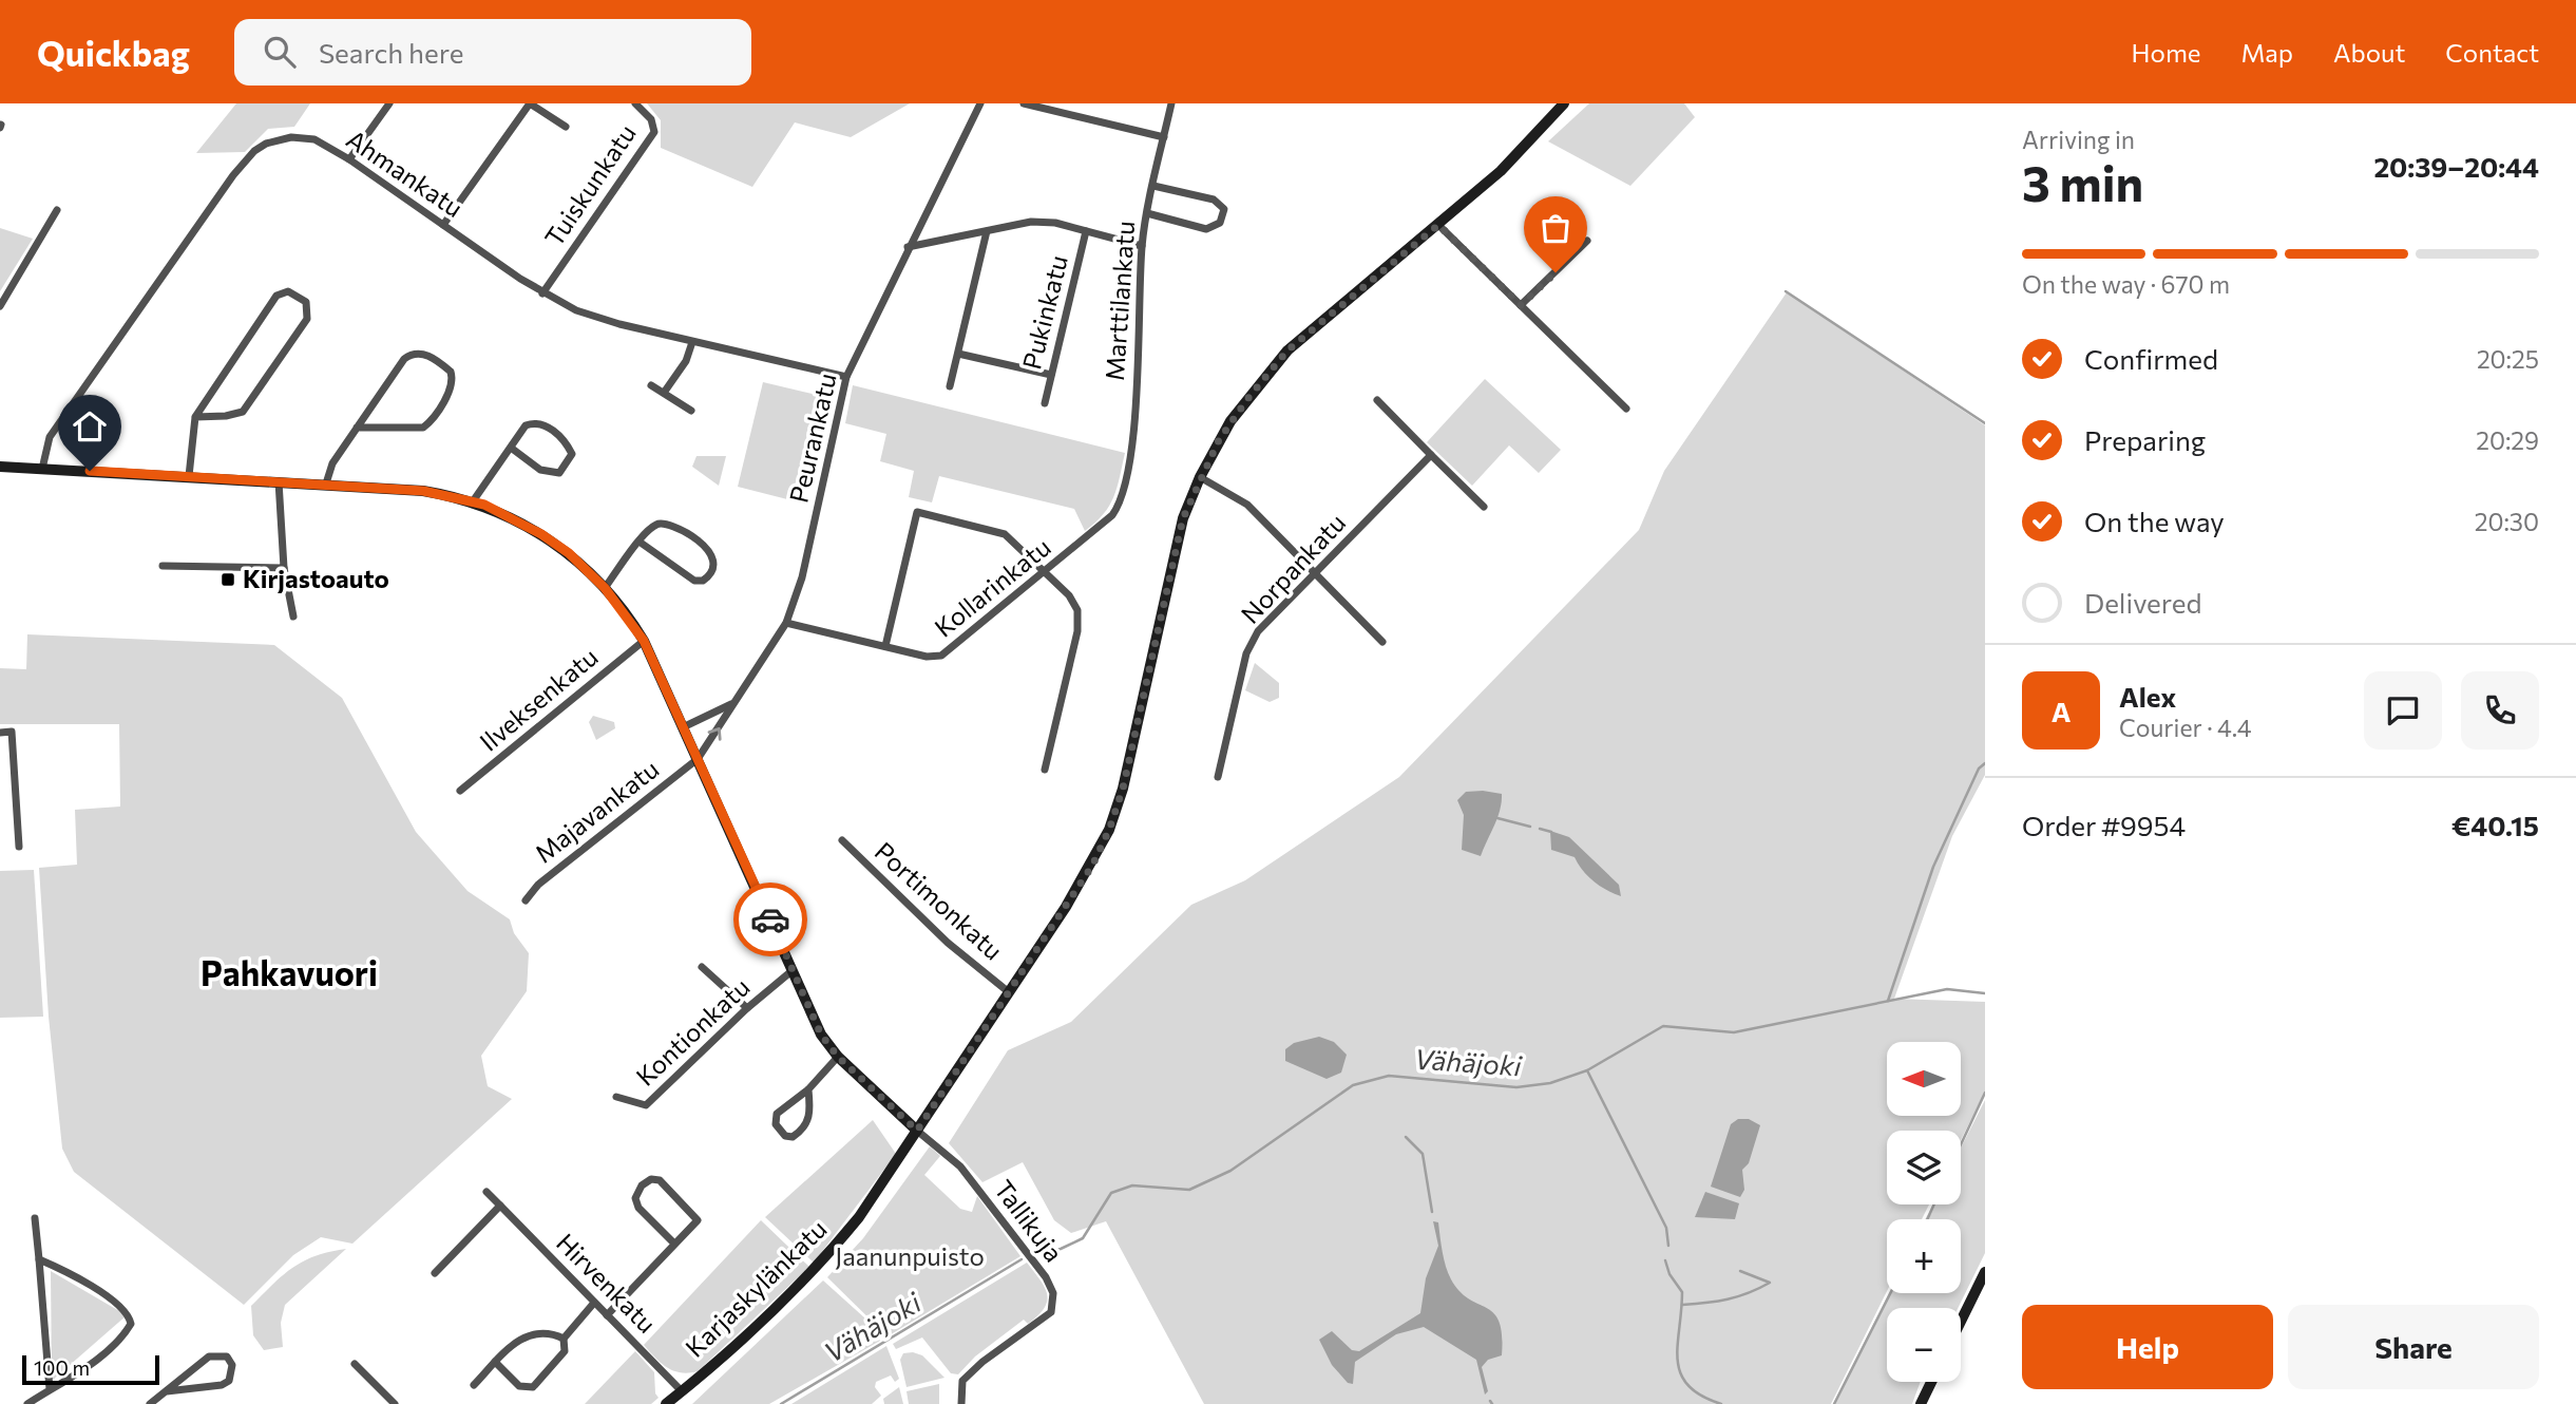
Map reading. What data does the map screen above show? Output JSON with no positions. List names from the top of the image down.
{
  "streets": {
    "street": [
      "Ahmankatu",
      "Tuiskunkatu",
      "Marttilankatu",
      "Pukinkatu",
      "Peurankatu",
      "Norpankatu",
      "Kollarinkatu",
      "Ilveksenkatu",
      "Majavankatu",
      "Portimonkatu",
      "Kontionkatu",
      "Tallikuja",
      "Hirvenkatu",
      "Karjaskylänkatu"
    ]
  },
  "crossings": [
    ["Ahmankatu", "Tuiskunkatu"],
    ["Ahmankatu", "Peurankatu"],
    ["Marttilankatu", "Kollarinkatu"],
    ["Peurankatu", "Kollarinkatu"],
    ["Peurankatu", "Majavankatu"],
    ["Portimonkatu", "Karjaskylänkatu"],
    ["Tallikuja", "Karjaskylänkatu"],
    ["Hirvenkatu", "Karjaskylänkatu"]
  ],
  "districts": ["Pahkavuori"],
  "water": ["Vähäjoki"],
  "parks": ["Jaanunpuisto"],
  "places": {
    "transit": ["Kirjastoauto"]
  },
  "scale_bar": "100 m",
  "north": "left",
  "page": {
    "header": "Quickbag",
    "search": "Search here",
    "nav": [
      "Home",
      "Map",
      "About",
      "Contact"
    ],
    "heading": ["3 min", "Arriving in", "20:39–20:44"],
    "panel": [
      "Alex",
      "Courier · 4.4",
      "Order #9954",
      "€40.15"
    ],
    "bar": "On the way · 670 m",
    "list": [
      ["Confirmed", "20:25"],
      ["Preparing", "20:29"],
      ["On the way", "20:30"],
      "Delivered"
    ],
    "round": "A",
    "map_buttons": ["+", "−"],
    "buttons": ["Help", "Share"],
    "scale": "100 m"
  }
}
